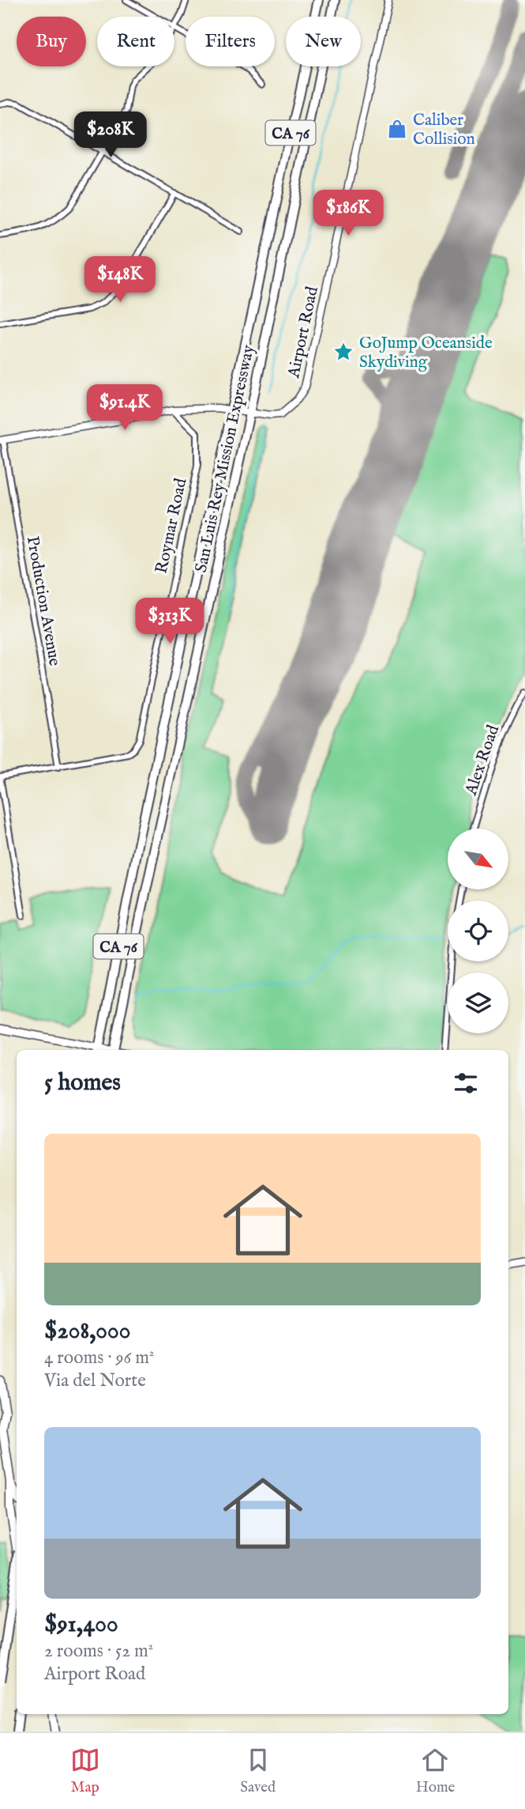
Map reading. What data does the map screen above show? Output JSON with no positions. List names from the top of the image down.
{
  "streets": {
    "highway": ["CA 76", "San Luis Rey Mission Expressway"],
    "street": [
      "Airport Road",
      "Roymar Road",
      "Production Avenue",
      "Alex Road"
    ]
  },
  "crossings": [
    ["Airport Road", "San Luis Rey Mission Expressway"],
    ["Airport Road", "Roymar Road"],
    ["Airport Road", "Production Avenue"],
    ["Roymar Road", "Production Avenue"]
  ],
  "places": {
    "shop": ["Caliber Collision"],
    "place": ["GoJump Oceanside Skydiving"]
  },
  "north": "bottom right",
  "page": {
    "chip": [
      "Buy",
      "Rent",
      "Filters",
      "New"
    ],
    "price": [
      "$208K",
      "$186K",
      "$148K",
      "$91.4K",
      "$313K"
    ],
    "heading": "5 homes",
    "list": [
      {
        "name": "$208,000",
        "note": "4 rooms · 96 m² · Via del Norte"
      },
      {
        "name": "$91,400",
        "note": "2 rooms · 52 m² · Airport Road"
      }
    ],
    "tabs": ["Map", "Saved", "Home"]
  }
}
